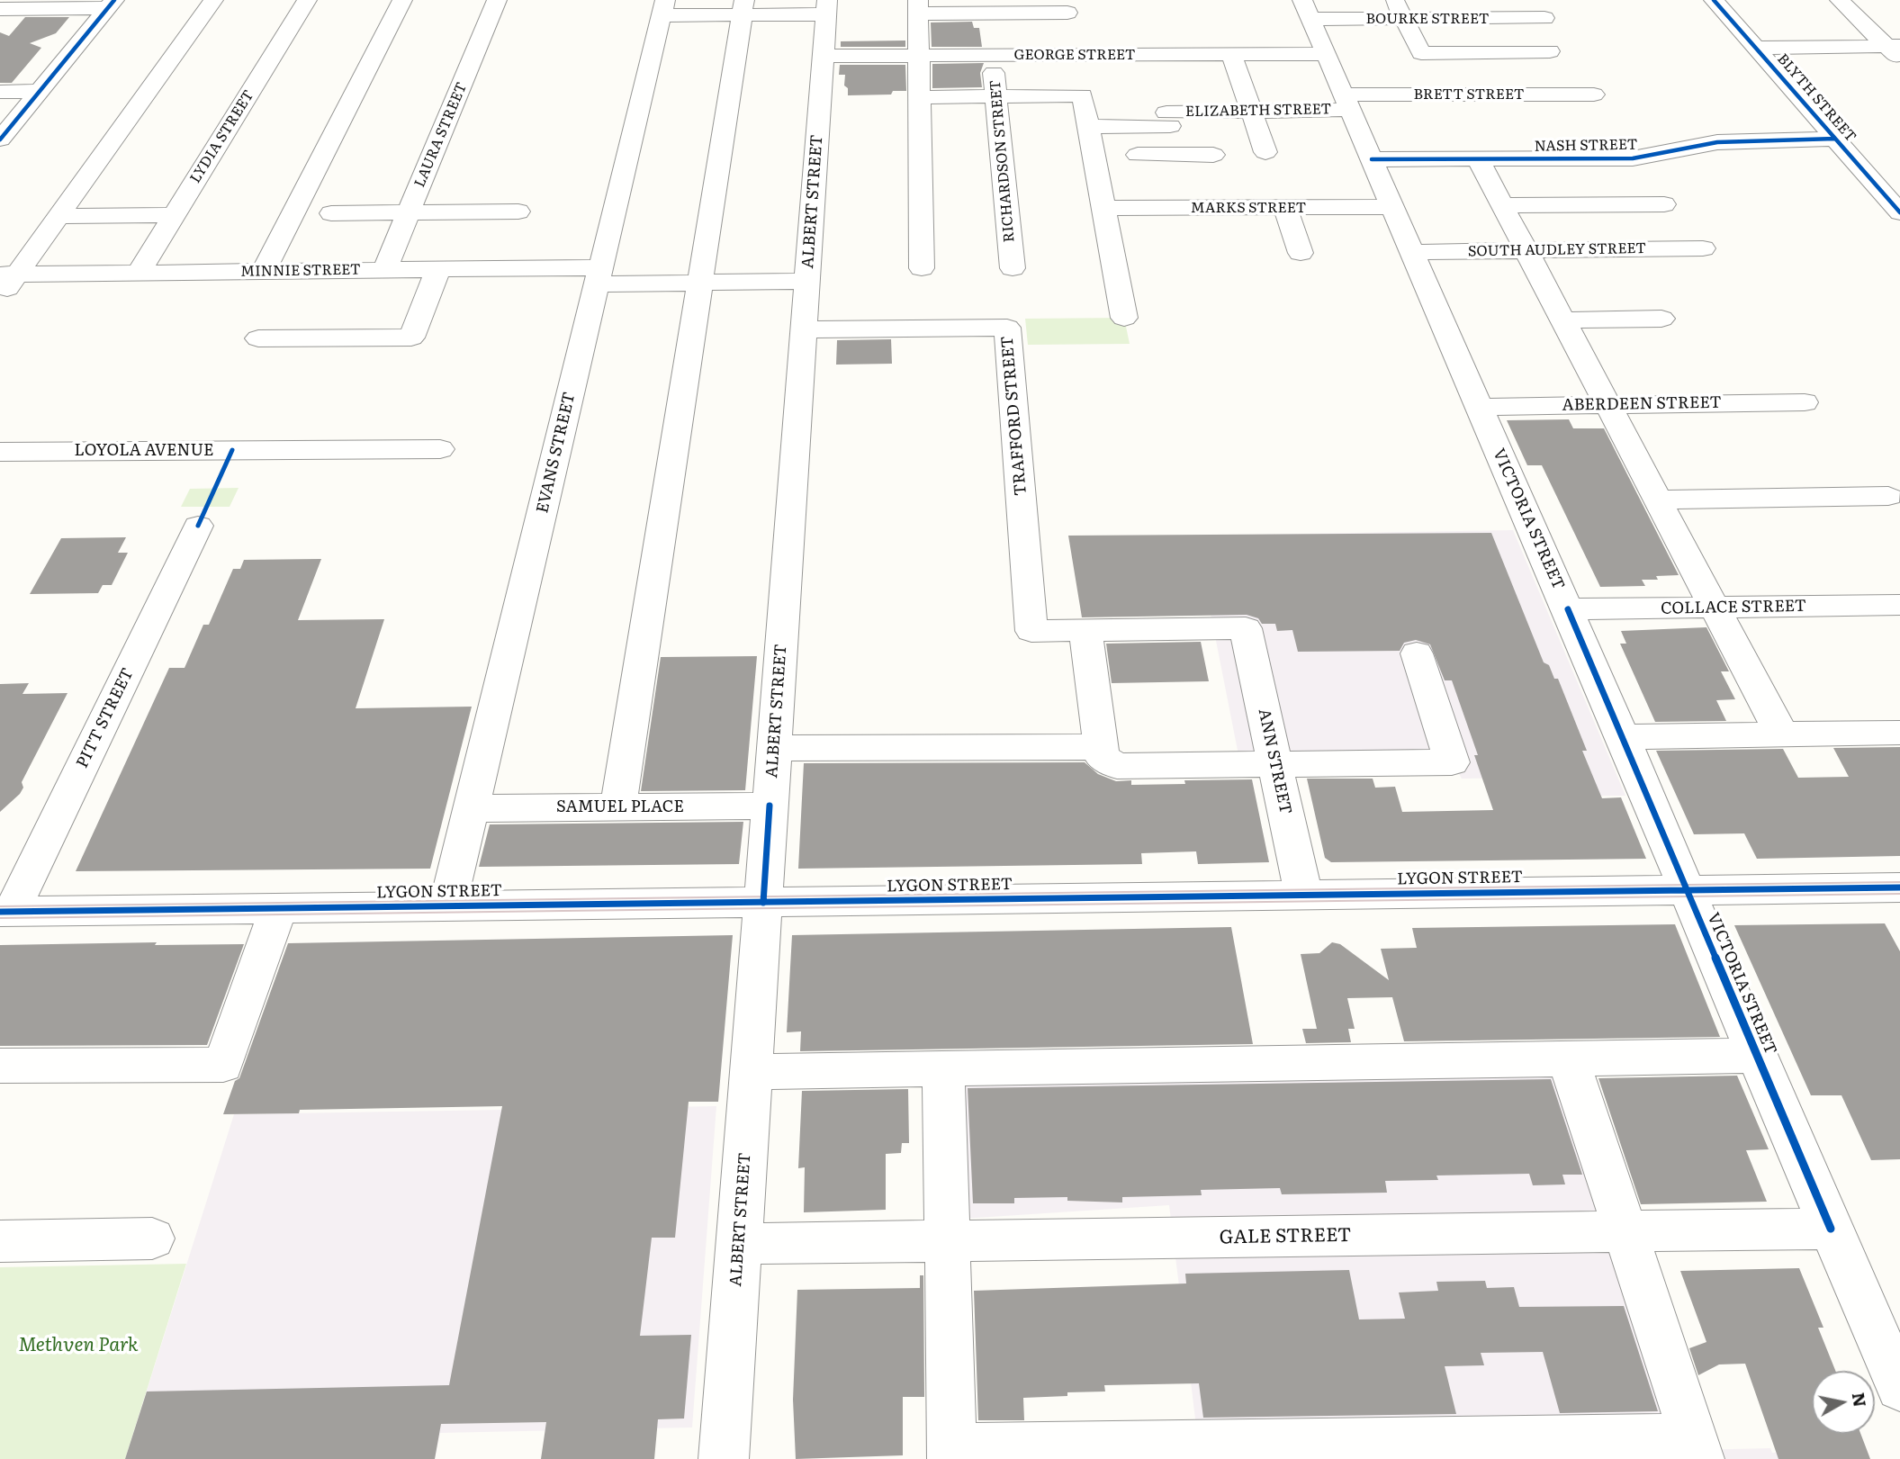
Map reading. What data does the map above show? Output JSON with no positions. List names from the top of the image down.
{
  "streets": {
    "street": [
      "BOURKE STREET",
      "GEORGE STREET",
      "BRETT STREET",
      "BLYTH STREET",
      "ELIZABETH STREET",
      "LAURA STREET",
      "LYDIA STREET",
      "NASH STREET",
      "RICHARDSON STREET",
      "ALBERT STREET",
      "MARKS STREET",
      "SOUTH AUDLEY STREET",
      "MINNIE STREET",
      "ABERDEEN STREET",
      "TRAFFORD STREET",
      "LOYOLA AVENUE",
      "EVANS STREET",
      "VICTORIA STREET",
      "COLLACE STREET",
      "PITT STREET",
      "ANN STREET",
      "SAMUEL PLACE",
      "LYGON STREET",
      "GALE STREET"
    ]
  },
  "crossings": [
    ["BOURKE STREET", "VICTORIA STREET"],
    ["GEORGE STREET", "RICHARDSON STREET"],
    ["GEORGE STREET", "ALBERT STREET"],
    ["GEORGE STREET", "VICTORIA STREET"],
    ["BRETT STREET", "ELIZABETH STREET"],
    ["BRETT STREET", "VICTORIA STREET"],
    ["BLYTH STREET", "NASH STREET"],
    ["ELIZABETH STREET", "VICTORIA STREET"],
    ["LAURA STREET", "MINNIE STREET"],
    ["LYDIA STREET", "MINNIE STREET"],
    ["NASH STREET", "VICTORIA STREET"],
    ["ALBERT STREET", "MINNIE STREET"],
    ["ALBERT STREET", "TRAFFORD STREET"],
    ["ALBERT STREET", "SAMUEL PLACE"],
    ["ALBERT STREET", "LYGON STREET"],
    ["ALBERT STREET", "GALE STREET"],
    ["MARKS STREET", "VICTORIA STREET"],
    ["SOUTH AUDLEY STREET", "VICTORIA STREET"],
    ["MINNIE STREET", "EVANS STREET"],
    ["ABERDEEN STREET", "VICTORIA STREET"],
    ["TRAFFORD STREET", "ANN STREET"],
    ["EVANS STREET", "SAMUEL PLACE"],
    ["EVANS STREET", "LYGON STREET"],
    ["VICTORIA STREET", "COLLACE STREET"],
    ["VICTORIA STREET", "LYGON STREET"],
    ["VICTORIA STREET", "GALE STREET"],
    ["PITT STREET", "LYGON STREET"],
    ["ANN STREET", "LYGON STREET"]
  ],
  "parks": ["Methven Park"],
  "north": "right"
}
